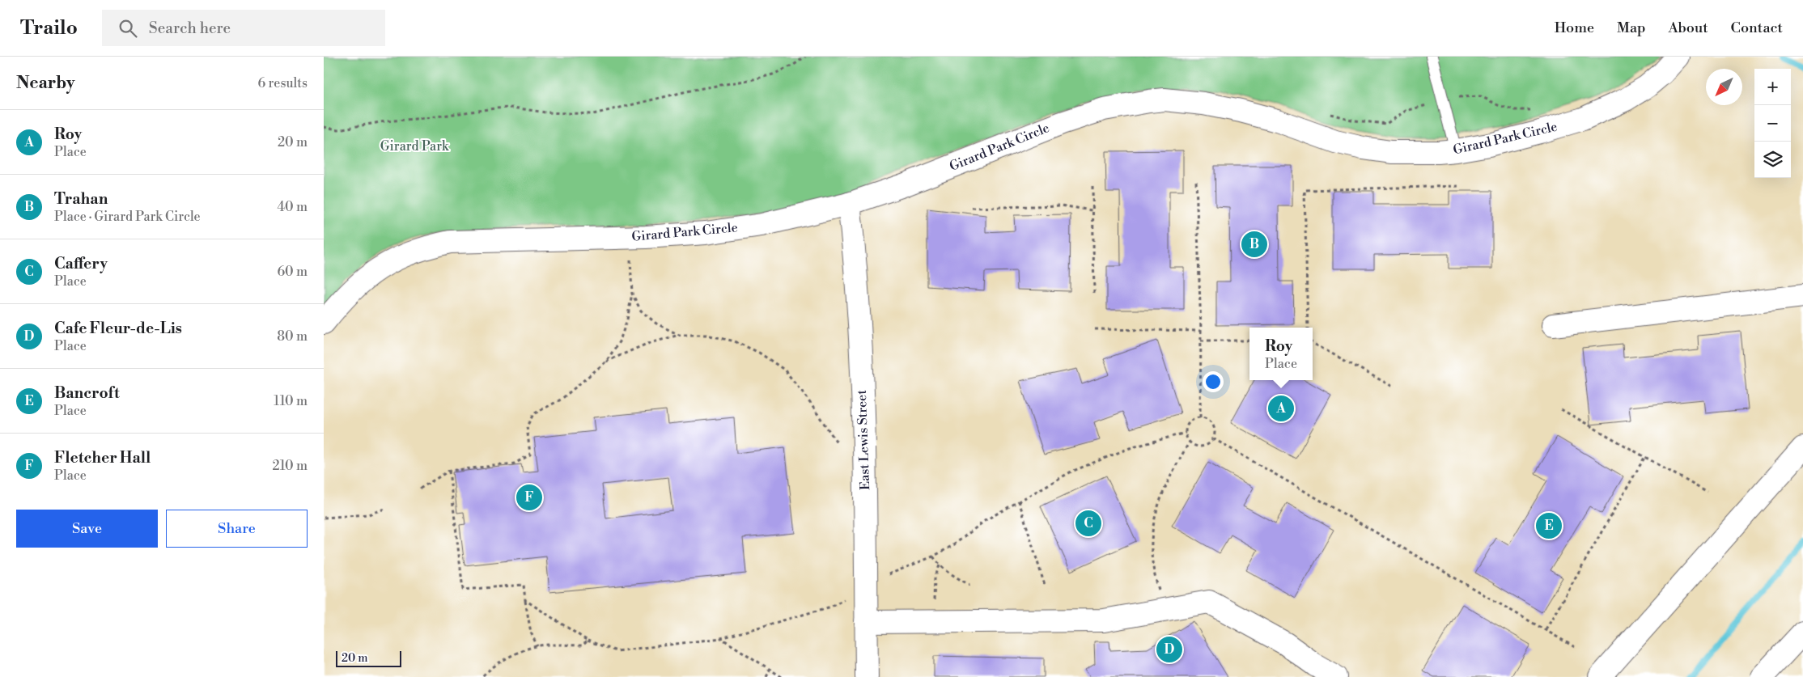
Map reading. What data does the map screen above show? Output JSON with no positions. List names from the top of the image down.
{
  "streets": {
    "street": ["Girard Park Circle", "East Lewis Street"]
  },
  "crossings": [
    ["Girard Park Circle", "East Lewis Street"]
  ],
  "parks": ["Girard Park"],
  "scale_bar": "20 m",
  "north": "bottom left",
  "page": {
    "header": "Trailo",
    "search": "Search here",
    "nav": [
      "Home",
      "Map",
      "About",
      "Contact"
    ],
    "heading": ["Nearby", "6 results"],
    "map_buttons": ["+", "−"],
    "list": [
      {
        "mark": "A",
        "name": "Roy",
        "note": "Place",
        "value": "20 m"
      },
      {
        "mark": "B",
        "name": "Trahan",
        "note": "Place · Girard Park Circle",
        "value": "40 m"
      },
      {
        "mark": "C",
        "name": "Caffery",
        "note": "Place",
        "value": "60 m"
      },
      {
        "mark": "D",
        "name": "Cafe Fleur-de-Lis",
        "note": "Place",
        "value": "80 m"
      },
      {
        "mark": "E",
        "name": "Bancroft",
        "note": "Place",
        "value": "110 m"
      },
      {
        "mark": "F",
        "name": "Fletcher Hall",
        "note": "Place",
        "value": "210 m"
      }
    ],
    "pins": [
      "B",
      "A",
      "F",
      "C",
      "E",
      "D"
    ],
    "popup": ["Roy", "Place"],
    "buttons": ["Save", "Share"],
    "scale": "20 m"
  }
}
